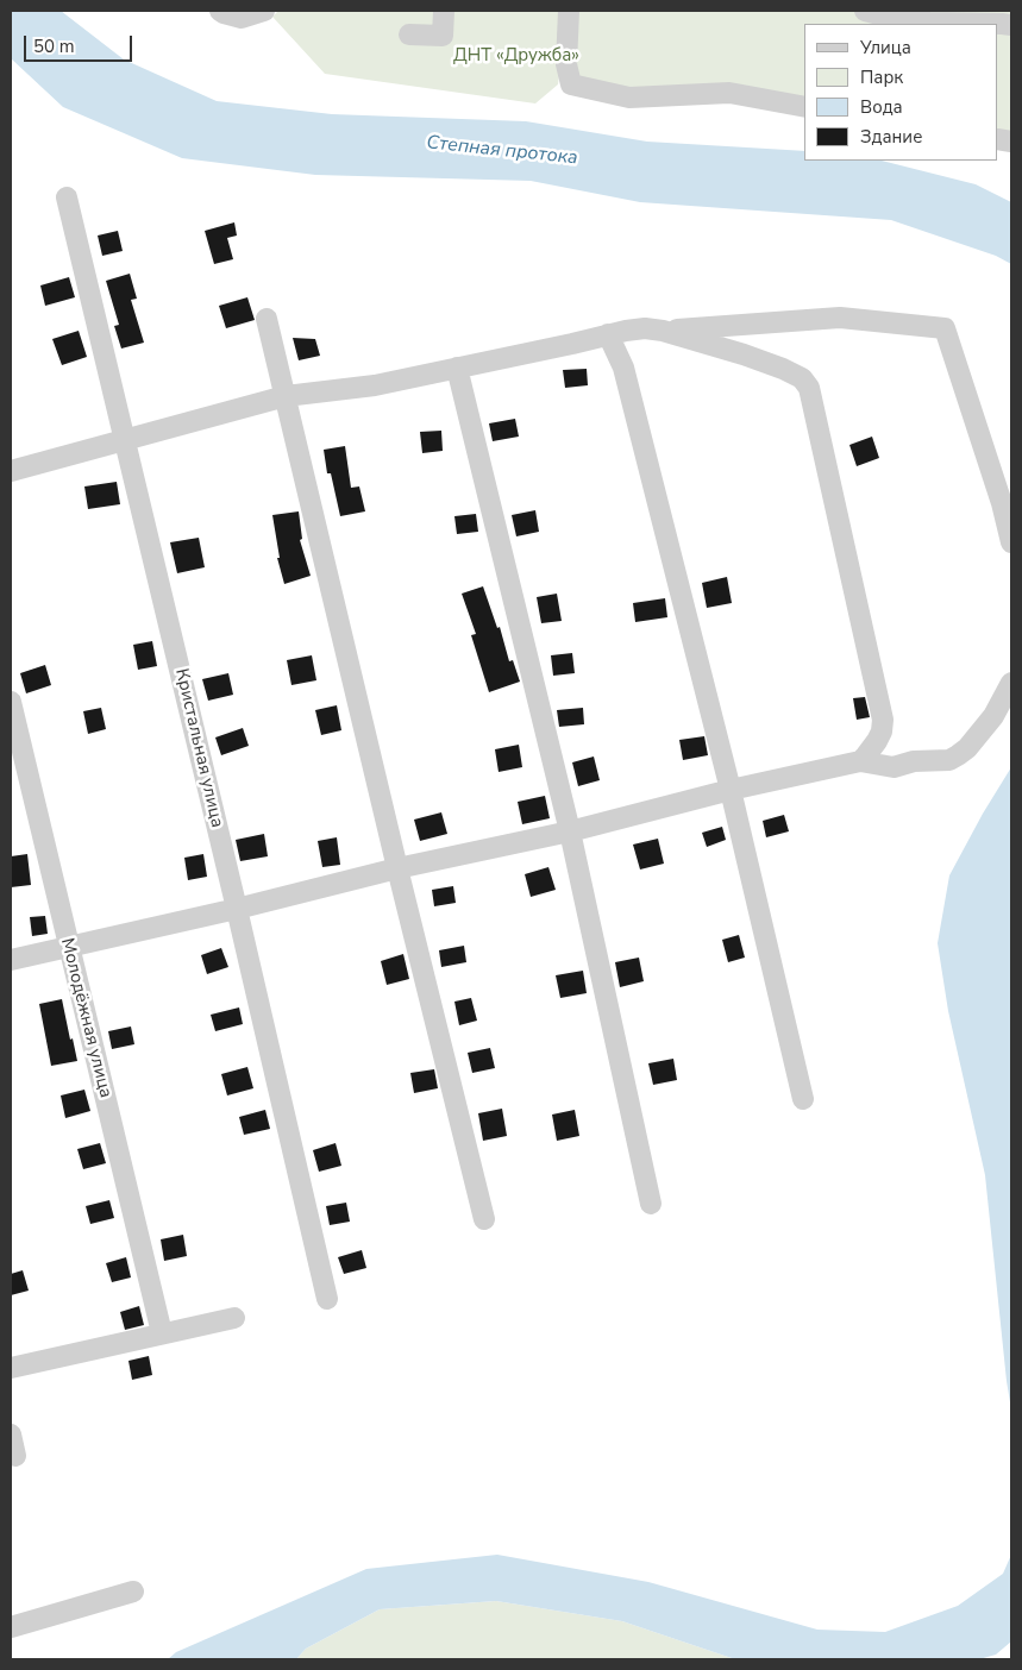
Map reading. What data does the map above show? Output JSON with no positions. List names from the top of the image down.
{
  "streets": {
    "street": ["Кристальная улица", "Молодёжная улица"]
  },
  "water": ["Степная протока"],
  "parks": ["ДНТ «Дружба»"],
  "legend": [
    "Улица",
    "Парк",
    "Вода",
    "Здание"
  ],
  "scale_bar": "50 m"
}
